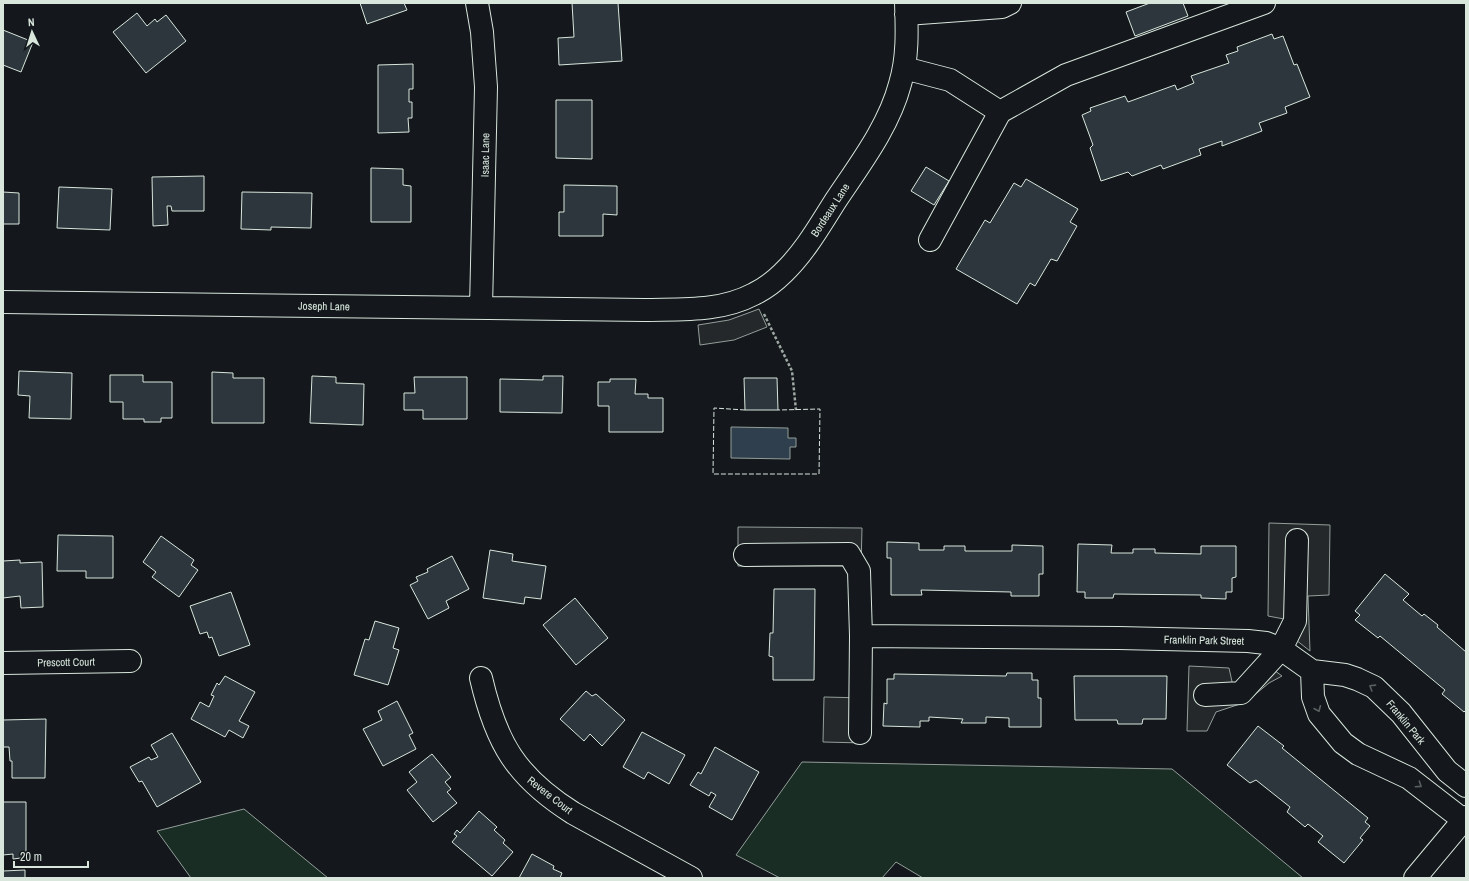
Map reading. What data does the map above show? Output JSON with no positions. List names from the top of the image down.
{
  "streets": {
    "street": [
      "Isaac Lane",
      "Bordeaux Lane",
      "Joseph Lane",
      "Franklin Park Street",
      "Prescott Court",
      "Franklin Park",
      "Revere Court"
    ]
  },
  "crossings": [
    ["Isaac Lane", "Joseph Lane"],
    ["Bordeaux Lane", "Joseph Lane"],
    ["Franklin Park Street", "Franklin Park"]
  ],
  "scale_bar": "20 m",
  "north": "top"
}
